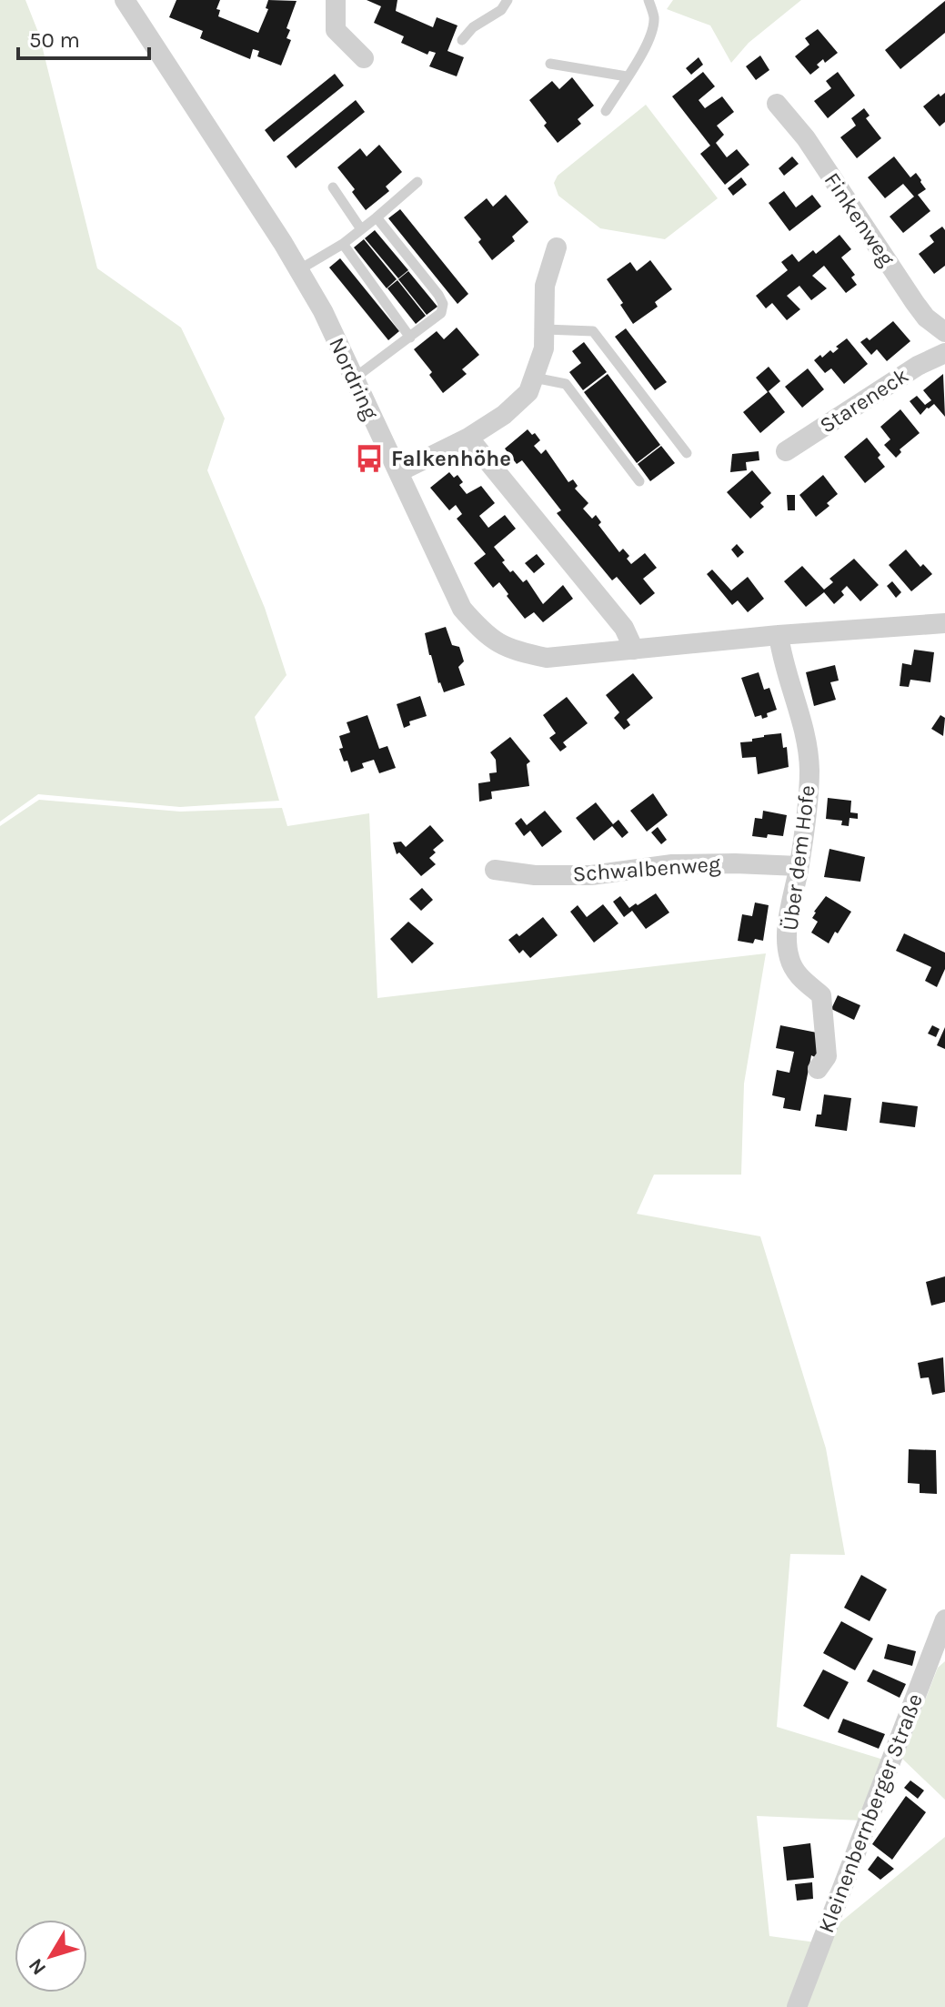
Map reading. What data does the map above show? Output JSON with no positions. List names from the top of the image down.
{
  "streets": {
    "street": [
      "Finkenweg",
      "Nordring",
      "Stareneck",
      "Über dem Hofe",
      "Schwalbenweg",
      "Kleinenbernberger Straße"
    ]
  },
  "crossings": [
    ["Nordring", "Über dem Hofe"],
    ["Über dem Hofe", "Schwalbenweg"]
  ],
  "places": {
    "bus stop": ["Falkenhöhe"]
  },
  "scale_bar": "50 m",
  "north": "bottom left"
}
